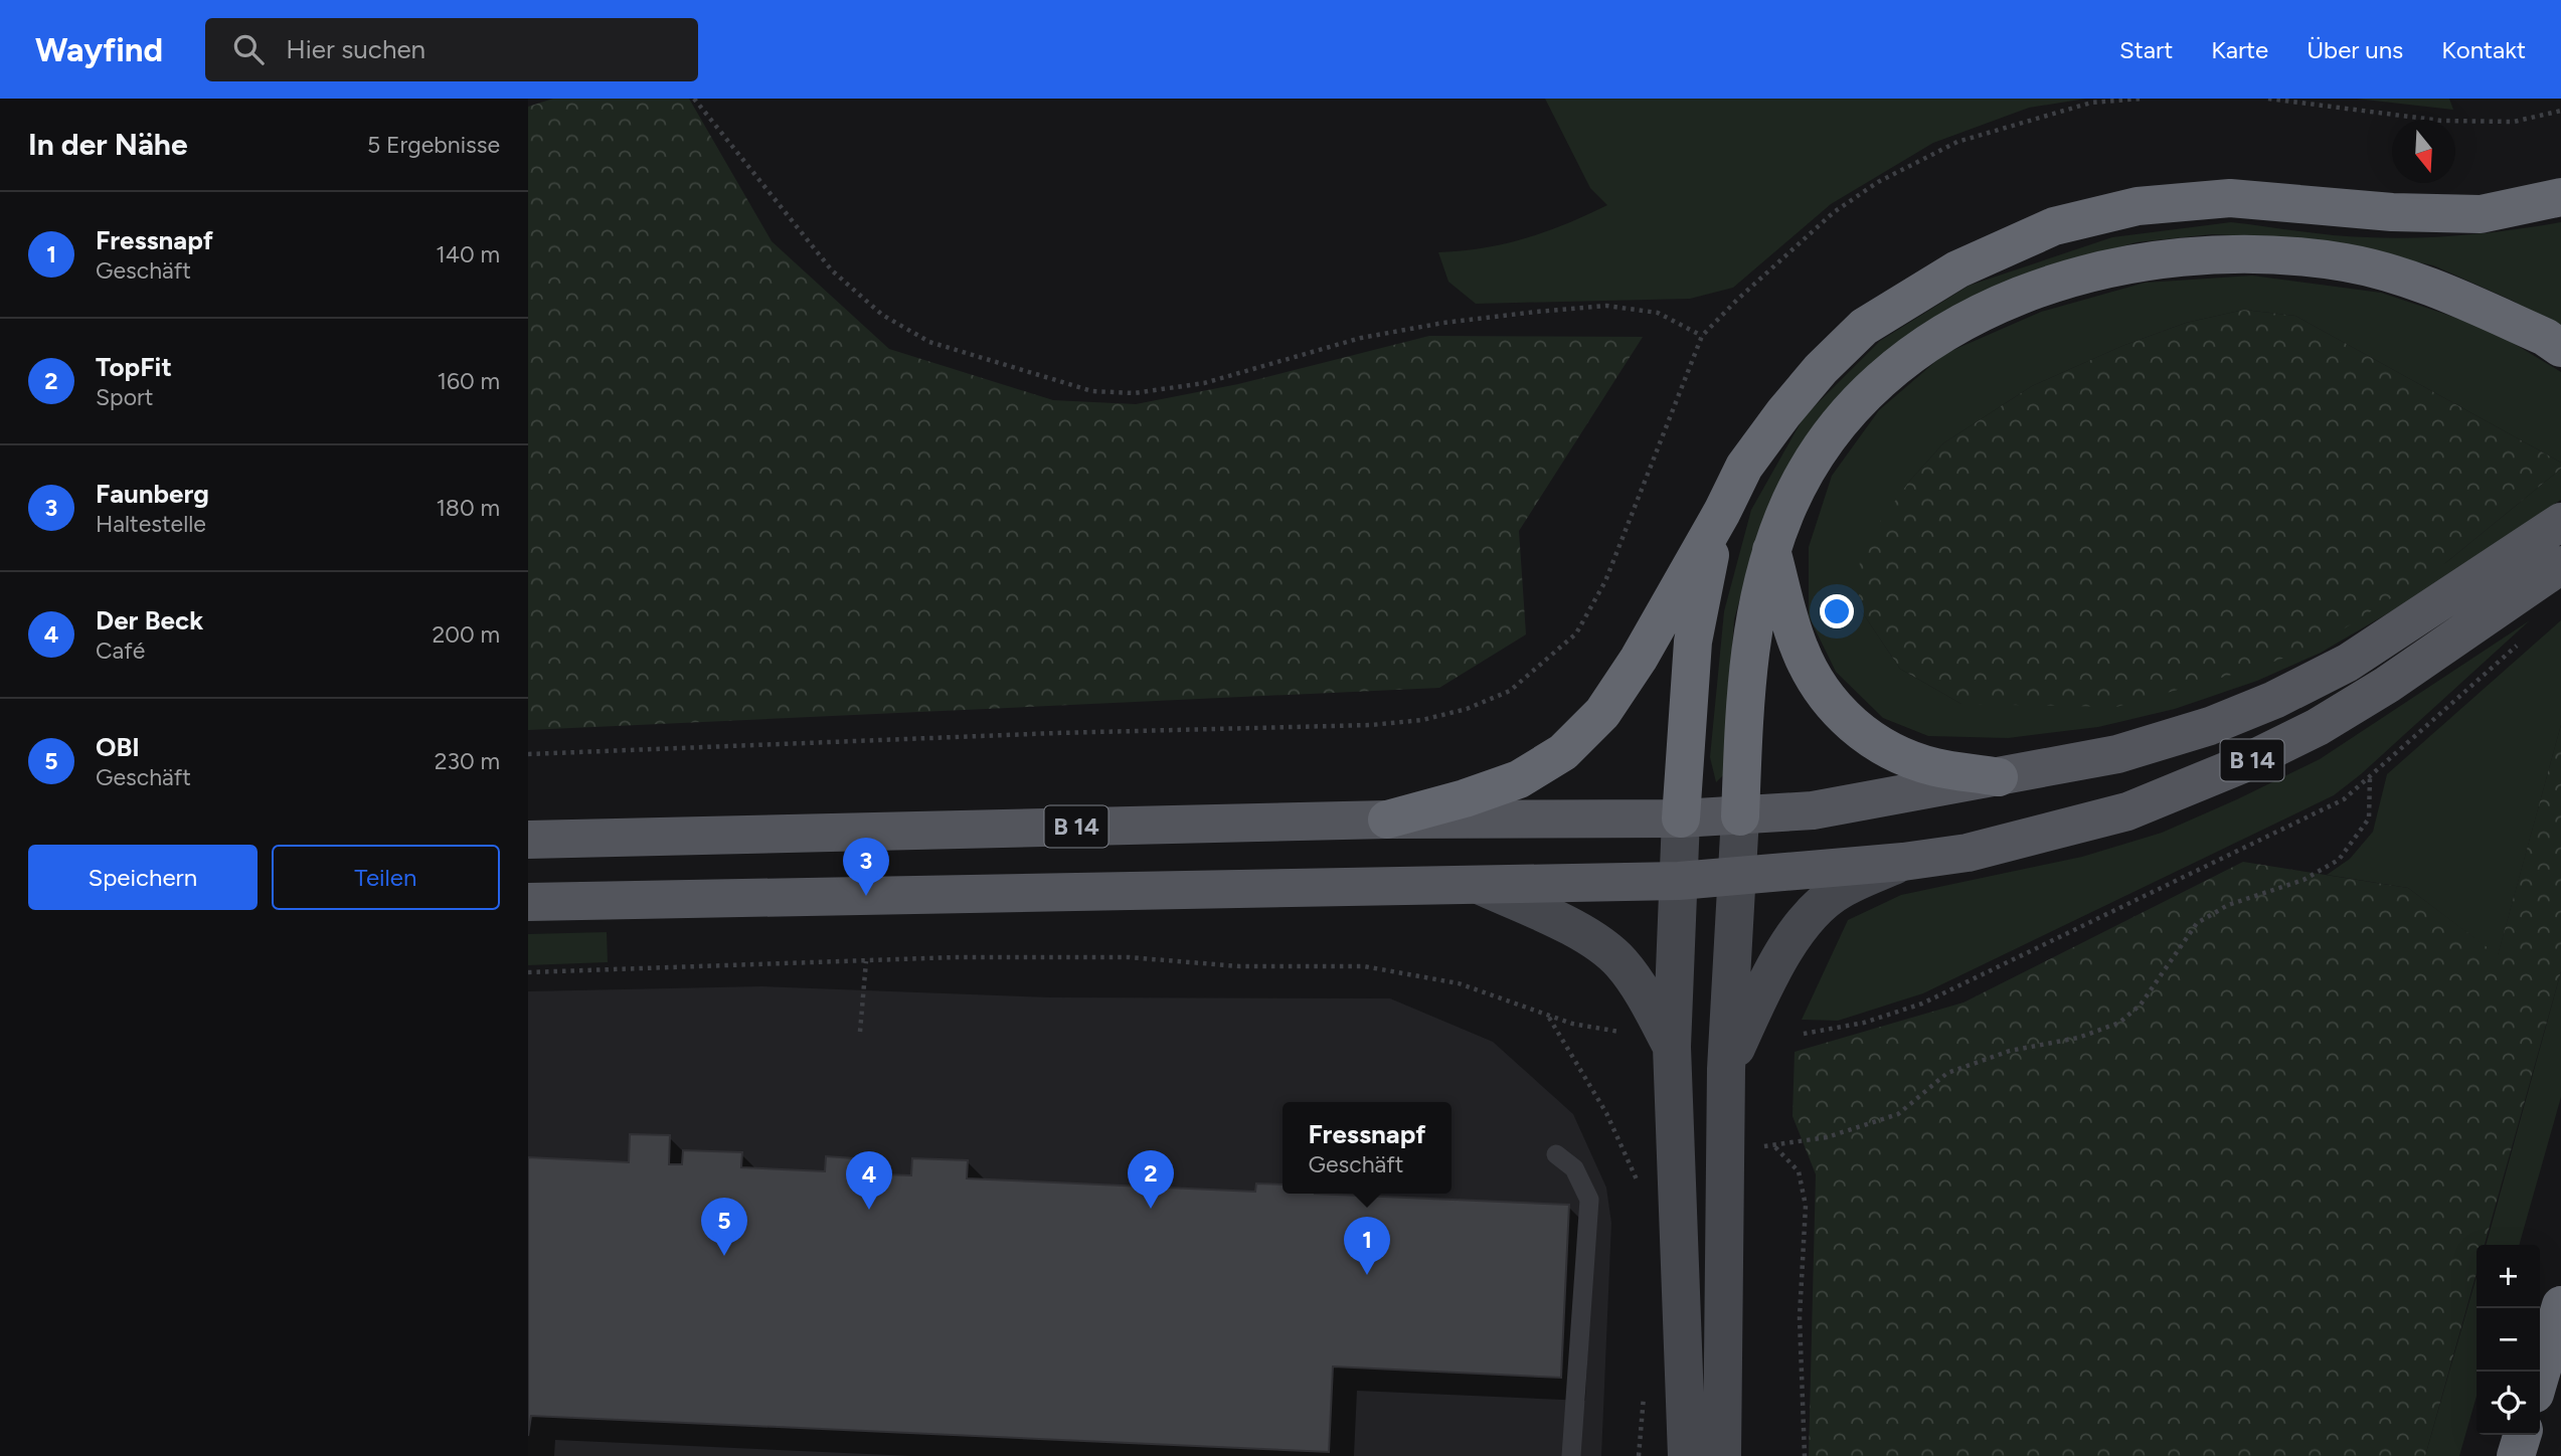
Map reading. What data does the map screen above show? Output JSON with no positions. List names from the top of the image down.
{
  "streets": {
    "main road": ["B 14"]
  },
  "north": "bottom",
  "page": {
    "header": "Wayfind",
    "search": "Hier suchen",
    "nav": [
      "Start",
      "Karte",
      "Über uns",
      "Kontakt"
    ],
    "heading": ["In der Nähe", "5 Ergebnisse"],
    "list": [
      {
        "mark": "1",
        "name": "Fressnapf",
        "note": "Geschäft",
        "value": "140 m"
      },
      {
        "mark": "2",
        "name": "TopFit",
        "note": "Sport",
        "value": "160 m"
      },
      {
        "mark": "3",
        "name": "Faunberg",
        "note": "Haltestelle",
        "value": "180 m"
      },
      {
        "mark": "4",
        "name": "Der Beck",
        "note": "Café",
        "value": "200 m"
      },
      {
        "mark": "5",
        "name": "OBI",
        "note": "Geschäft",
        "value": "230 m"
      }
    ],
    "buttons": ["Speichern", "Teilen"],
    "pins": [
      "3",
      "2",
      "4",
      "5",
      "1"
    ],
    "popup": ["Fressnapf", "Geschäft"],
    "map_buttons": ["+", "−"]
  }
}
